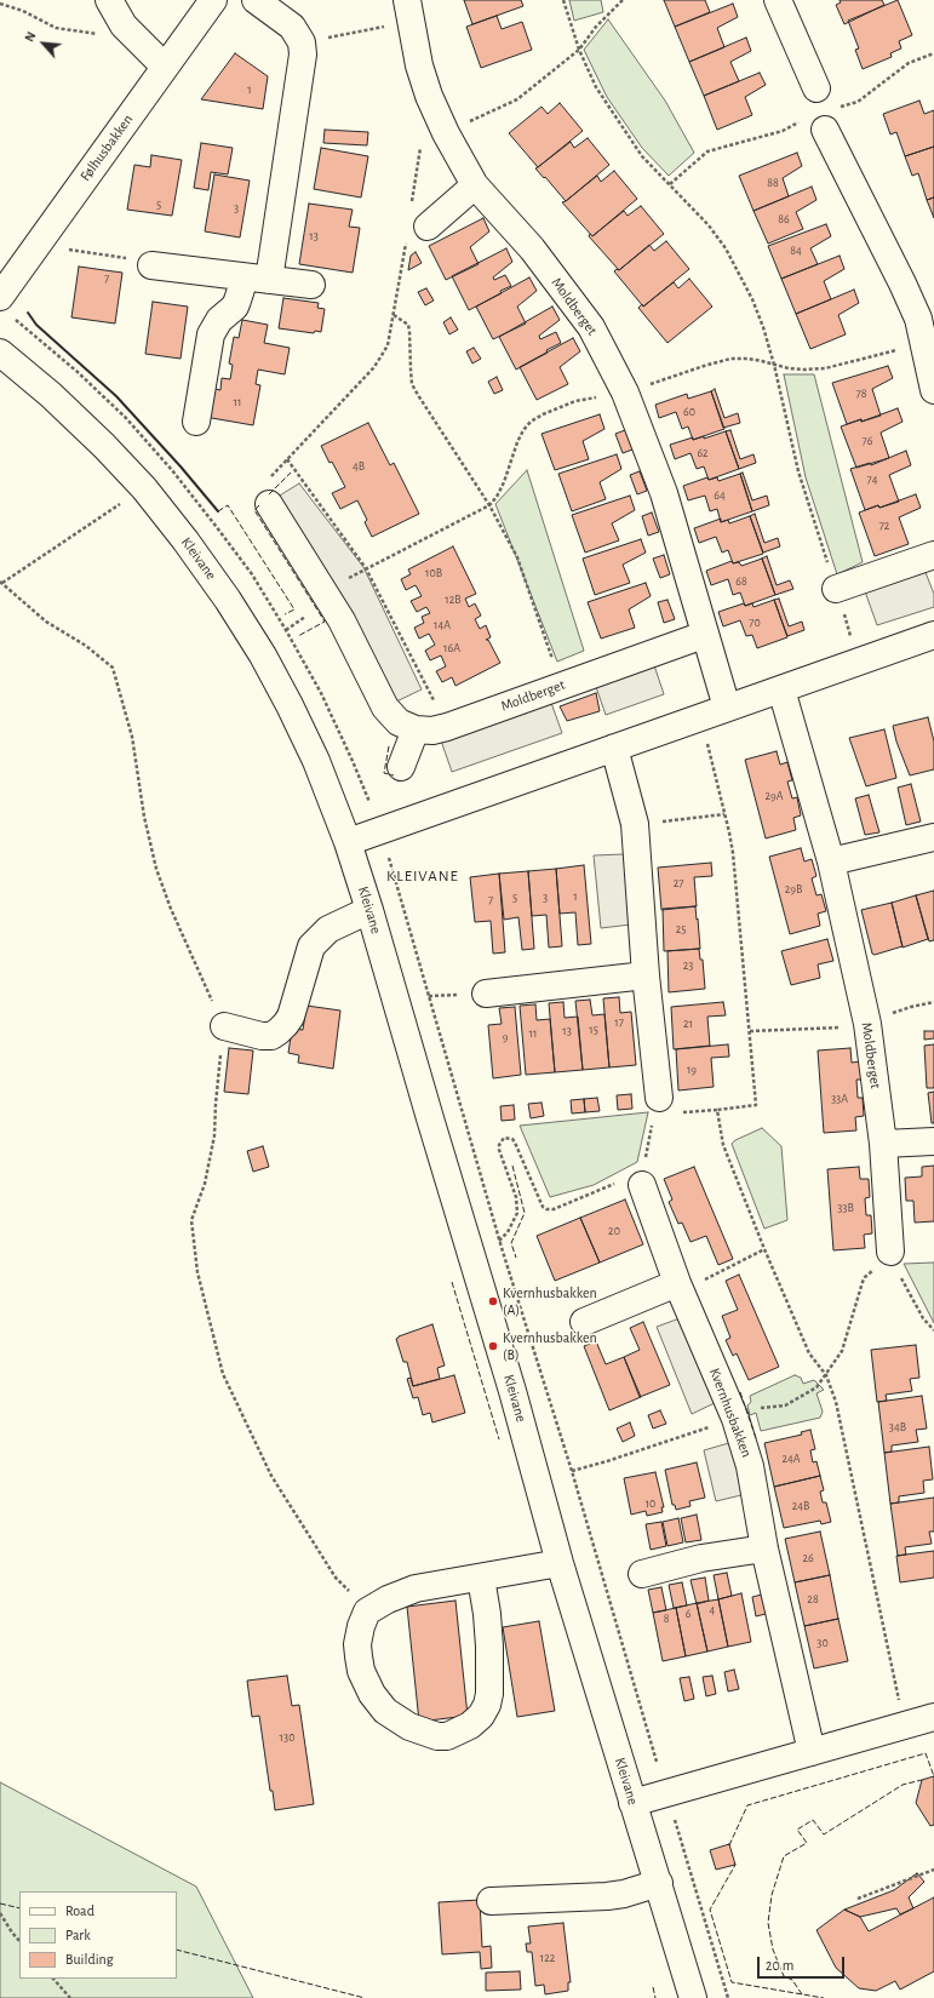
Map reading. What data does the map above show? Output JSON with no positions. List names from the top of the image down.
{
  "streets": {
    "street": [
      "Følhusbakken",
      "Moldberget",
      "Kleivane",
      "Kvernhusbakken"
    ]
  },
  "districts": ["KLEIVANE"],
  "places": ["Kvernhusbakken (A)", "Kvernhusbakken (B)"],
  "house_numbers": [
    "1",
    "88",
    "5",
    "3",
    "86",
    "13",
    "84",
    "7",
    "78",
    "11",
    "60",
    "76",
    "62",
    "4B",
    "74",
    "64",
    "72",
    "10B",
    "68",
    "12B",
    "70",
    "14A",
    "16A",
    "29A",
    "27",
    "29B",
    "1",
    "5",
    "3",
    "7",
    "25",
    "23",
    "17",
    "21",
    "15",
    "13",
    "11",
    "9",
    "19",
    "33A",
    "33B",
    "20",
    "34B",
    "24A",
    "10",
    "24B",
    "26",
    "28",
    "4",
    "6",
    "8",
    "30",
    "130",
    "122"
  ],
  "legend": ["Road", "Park", "Building"],
  "scale_bar": "20 m",
  "north": "top left"
}
